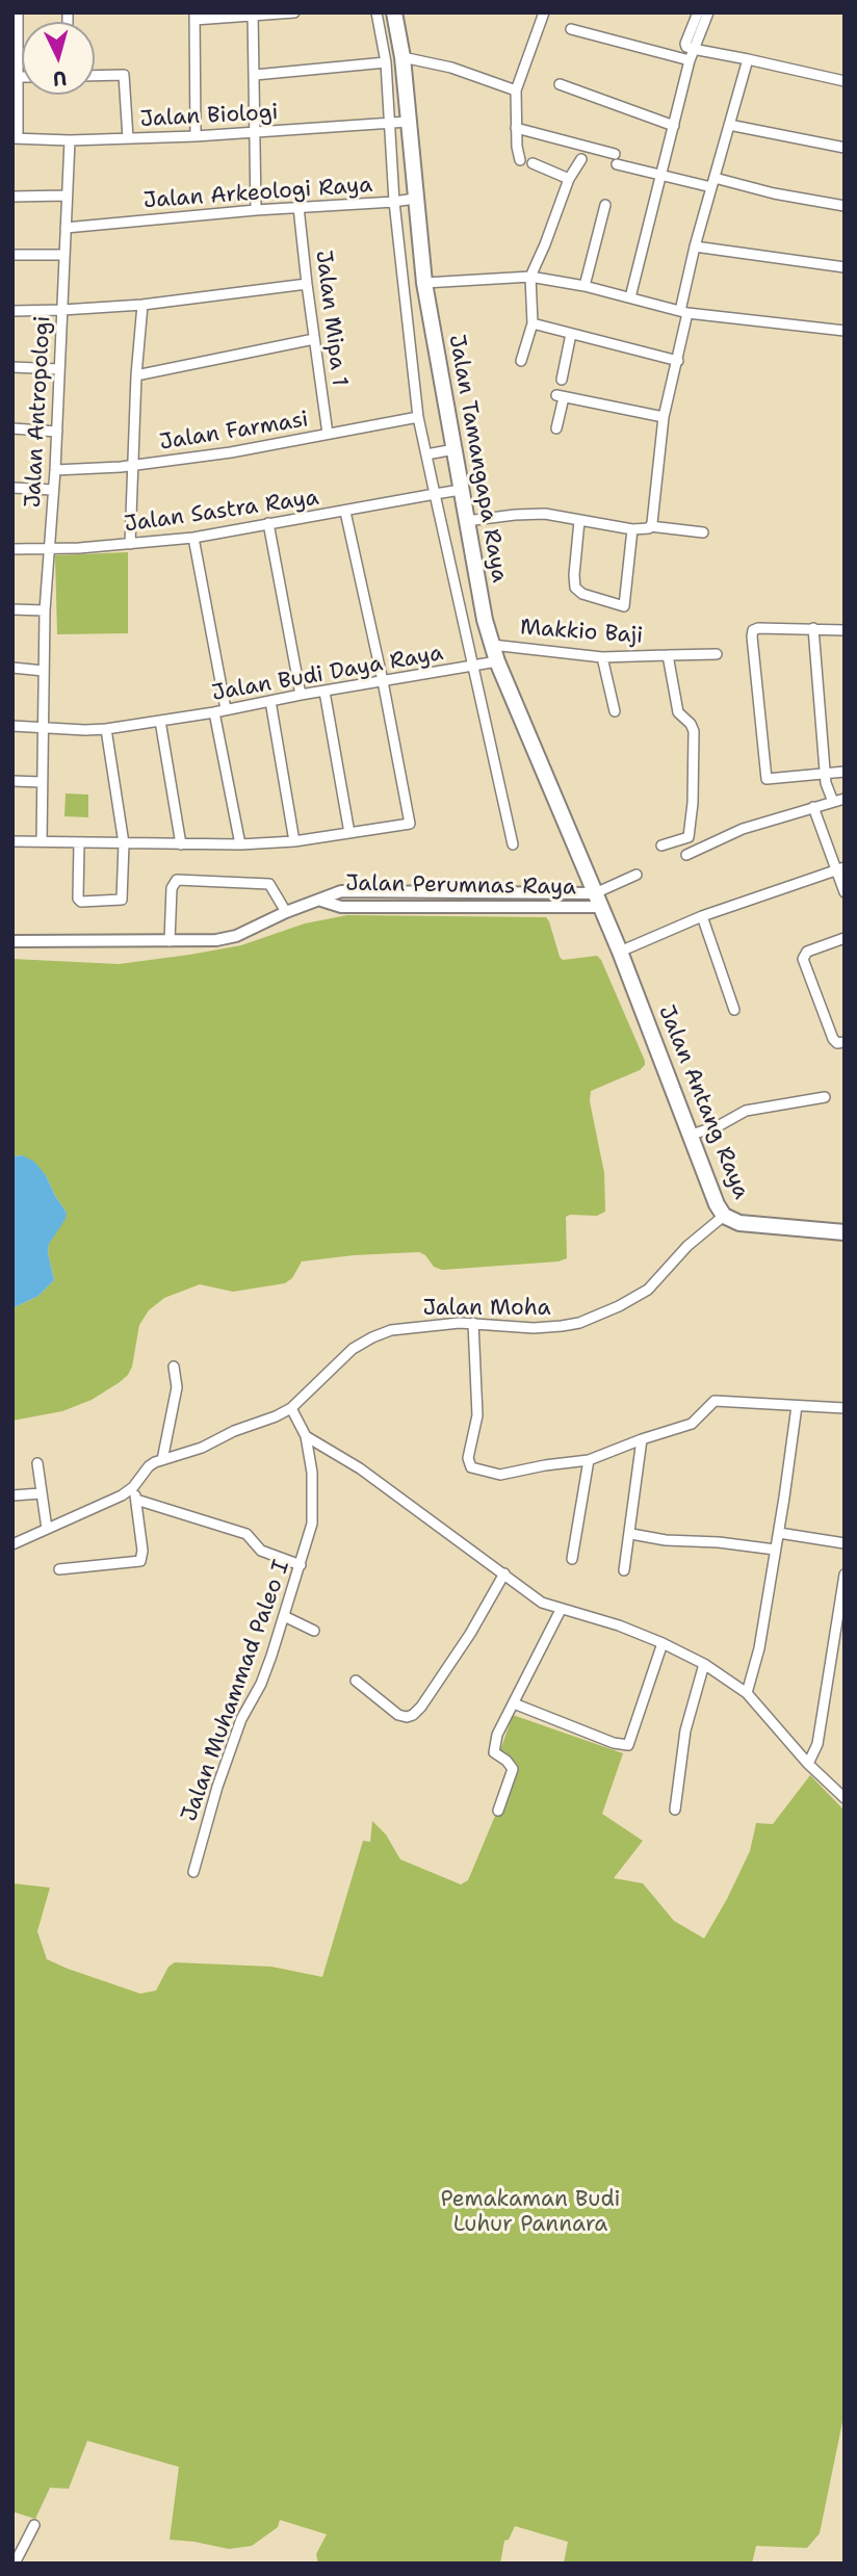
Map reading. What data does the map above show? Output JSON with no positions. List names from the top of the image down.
{
  "streets": {
    "main road": ["Jalan Tamangapa Raya", "Jalan Antang Raya"],
    "street": [
      "Jalan Biologi",
      "Jalan Arkeologi Raya",
      "Jalan Mipa 1",
      "Jalan Antropologi",
      "Jalan Farmasi",
      "Jalan Sastra Raya",
      "Makkio Baji",
      "Jalan Budi Daya Raya",
      "Jalan Perumnas Raya",
      "Jalan Moha",
      "Jalan Muhammad Paleo I"
    ]
  },
  "crossings": [
    ["Jalan Biologi", "Jalan Arkeologi Raya"],
    ["Jalan Biologi", "Jalan Antropologi"],
    ["Jalan Biologi", "Jalan Tamangapa Raya"],
    ["Jalan Arkeologi Raya", "Jalan Mipa 1"],
    ["Jalan Arkeologi Raya", "Jalan Antropologi"],
    ["Jalan Mipa 1", "Jalan Farmasi"],
    ["Jalan Antropologi", "Jalan Farmasi"],
    ["Jalan Antropologi", "Jalan Sastra Raya"],
    ["Jalan Antropologi", "Jalan Budi Daya Raya"],
    ["Jalan Tamangapa Raya", "Jalan Sastra Raya"],
    ["Jalan Tamangapa Raya", "Makkio Baji"],
    ["Jalan Tamangapa Raya", "Jalan Perumnas Raya"],
    ["Jalan Tamangapa Raya", "Jalan Antang Raya"],
    ["Jalan Sastra Raya", "Jalan Budi Daya Raya"],
    ["Jalan Perumnas Raya", "Jalan Antang Raya"],
    ["Jalan Antang Raya", "Jalan Moha"]
  ],
  "parks": ["Pemakaman Budi Luhur Pannara"],
  "north": "bottom"
}
